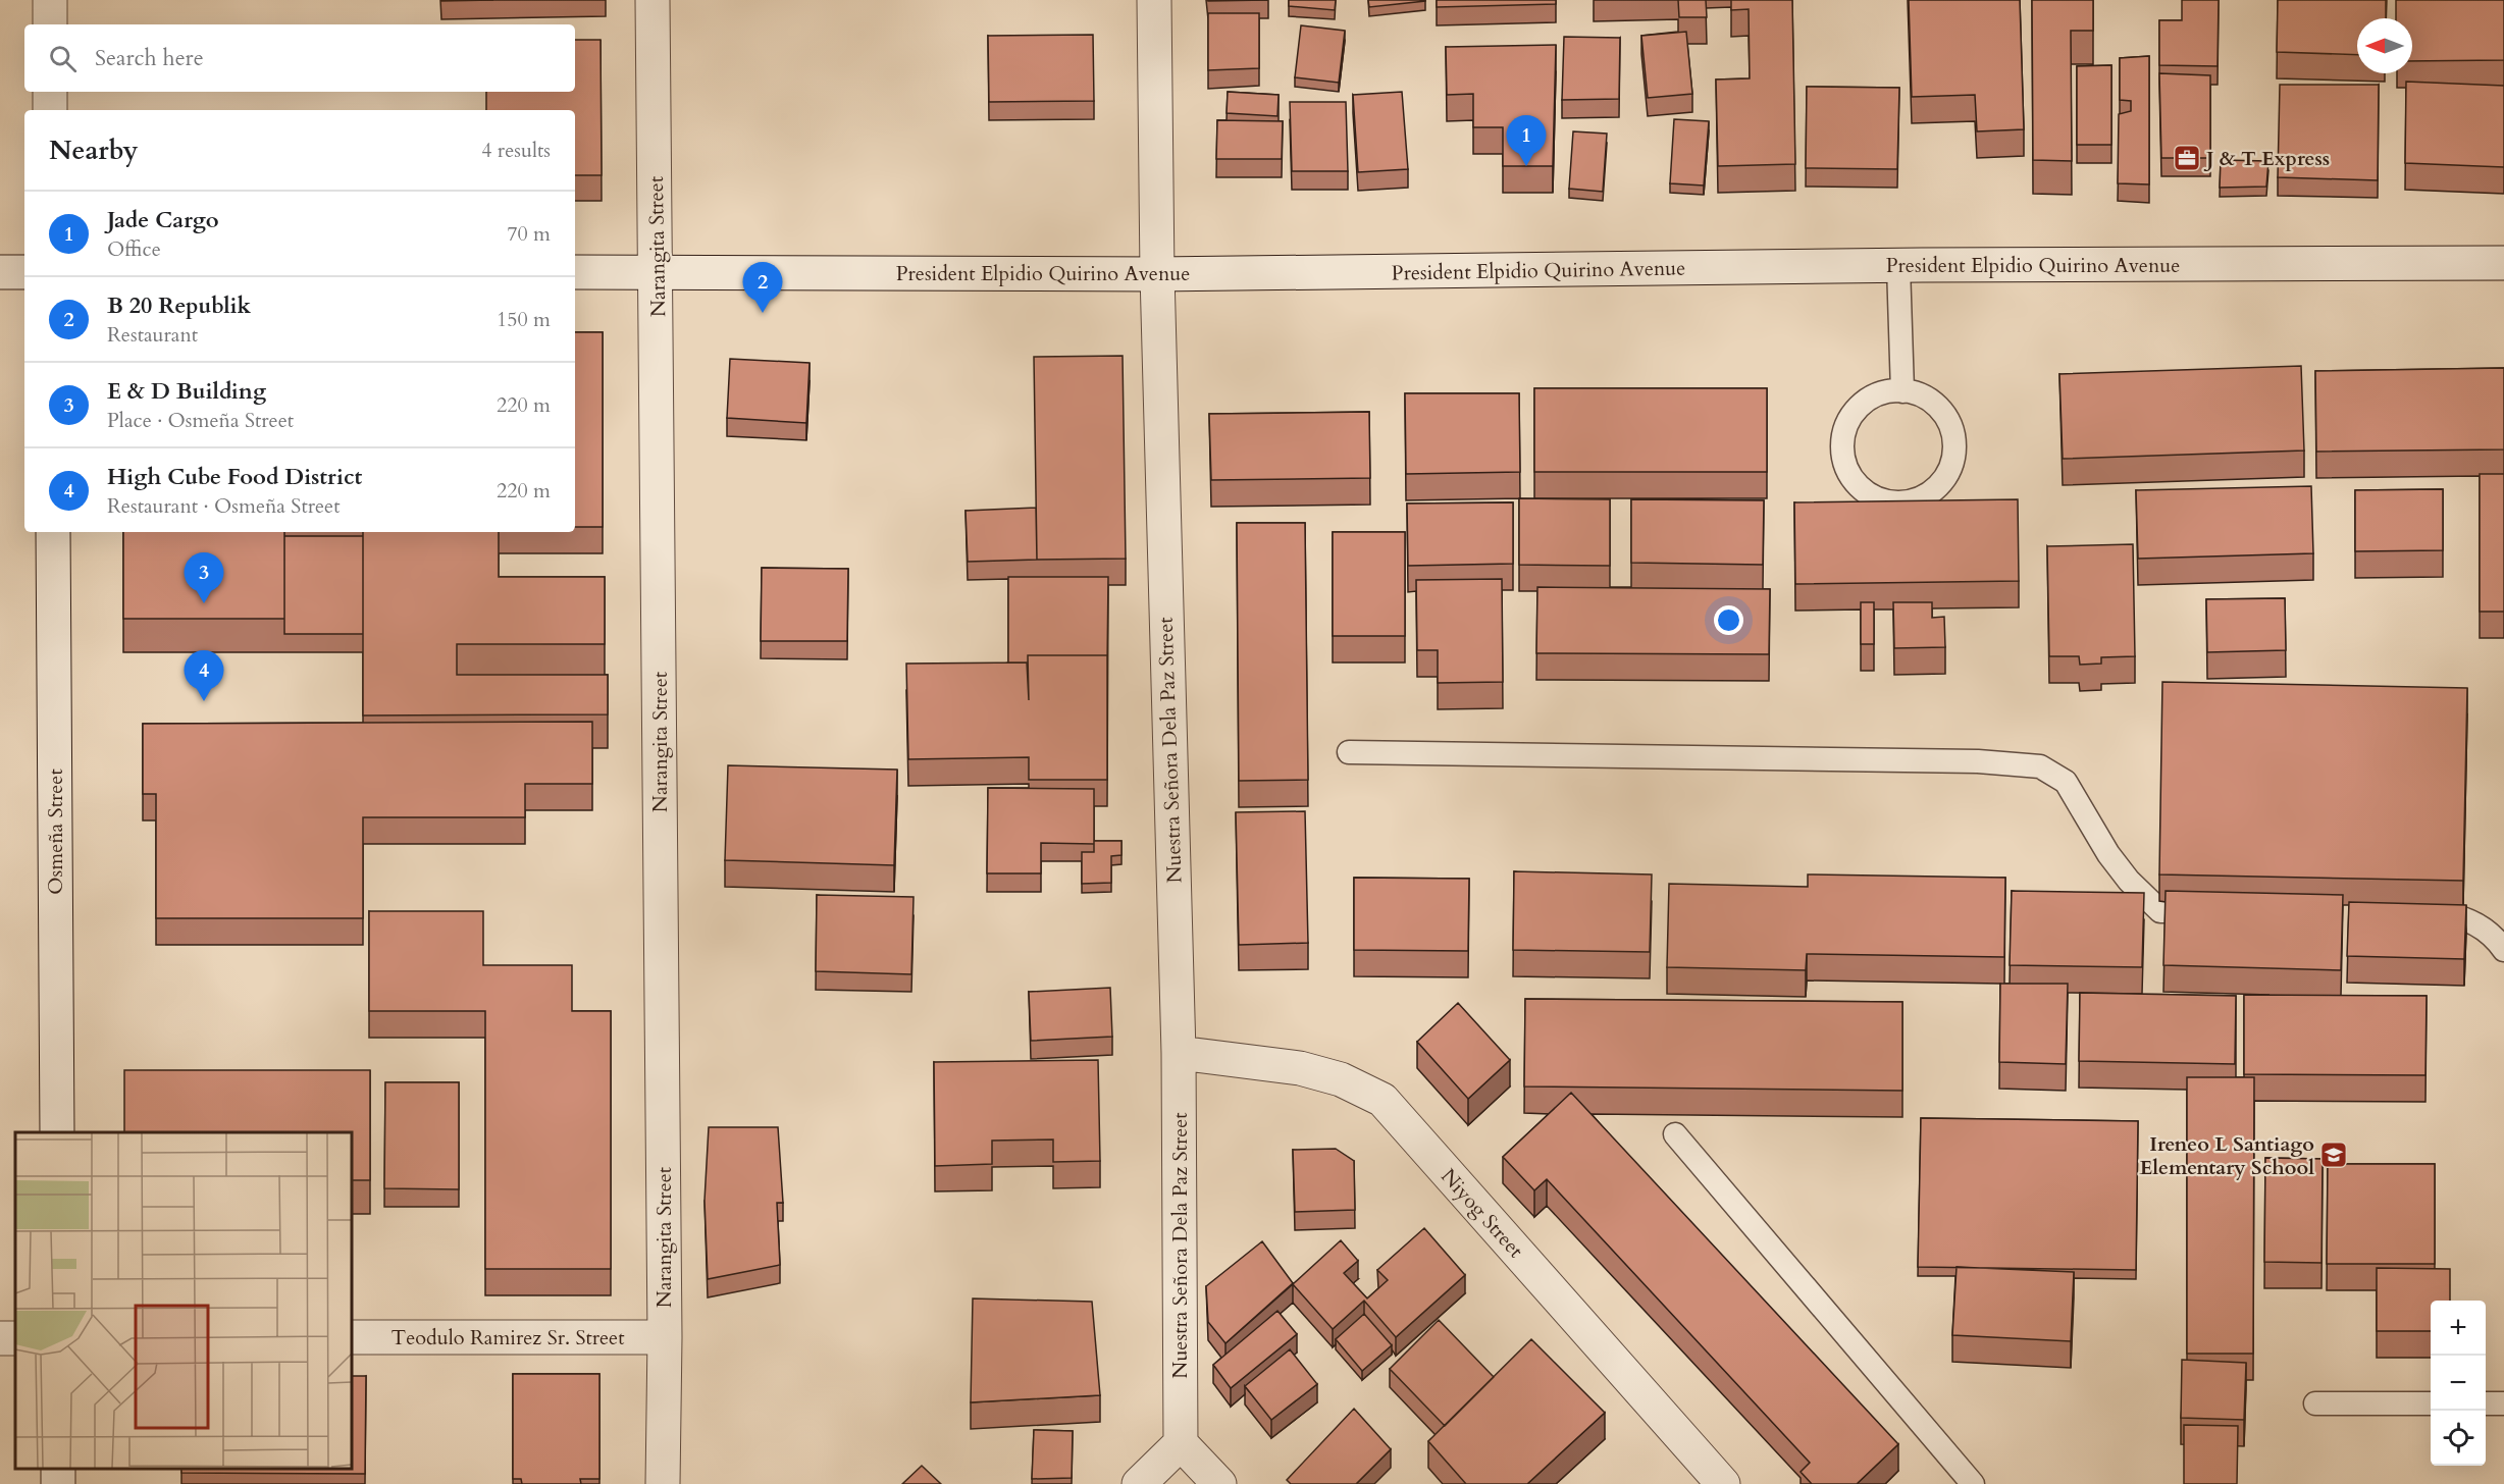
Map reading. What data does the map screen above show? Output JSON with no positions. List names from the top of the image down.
{
  "streets": {
    "street": [
      "Narangita Street",
      "President Elpidio Quirino Avenue",
      "Nuestra Señora Dela Paz Street",
      "Osmeña Street",
      "Niyog Street",
      "Teodulo Ramirez Sr. Street"
    ]
  },
  "crossings": [
    ["Narangita Street", "President Elpidio Quirino Avenue"],
    ["Narangita Street", "Teodulo Ramirez Sr. Street"],
    ["President Elpidio Quirino Avenue", "Nuestra Señora Dela Paz Street"],
    ["Nuestra Señora Dela Paz Street", "Niyog Street"]
  ],
  "places": {
    "office": ["J & T Express"],
    "school or university": ["Ireneo L Santiago Elementary School"]
  },
  "north": "left",
  "page": {
    "search": "Search here",
    "heading": ["Nearby", "4 results"],
    "pins": [
      "1",
      "2",
      "3",
      "4"
    ],
    "list": [
      {
        "mark": "1",
        "name": "Jade Cargo",
        "note": "Office",
        "value": "70 m"
      },
      {
        "mark": "2",
        "name": "B 20 Republik",
        "note": "Restaurant",
        "value": "150 m"
      },
      {
        "mark": "3",
        "name": "E & D Building",
        "note": "Place · Osmeña Street",
        "value": "220 m"
      },
      {
        "mark": "4",
        "name": "High Cube Food District",
        "note": "Restaurant · Osmeña Street",
        "value": "220 m"
      }
    ],
    "map_buttons": ["+", "−"]
  }
}
